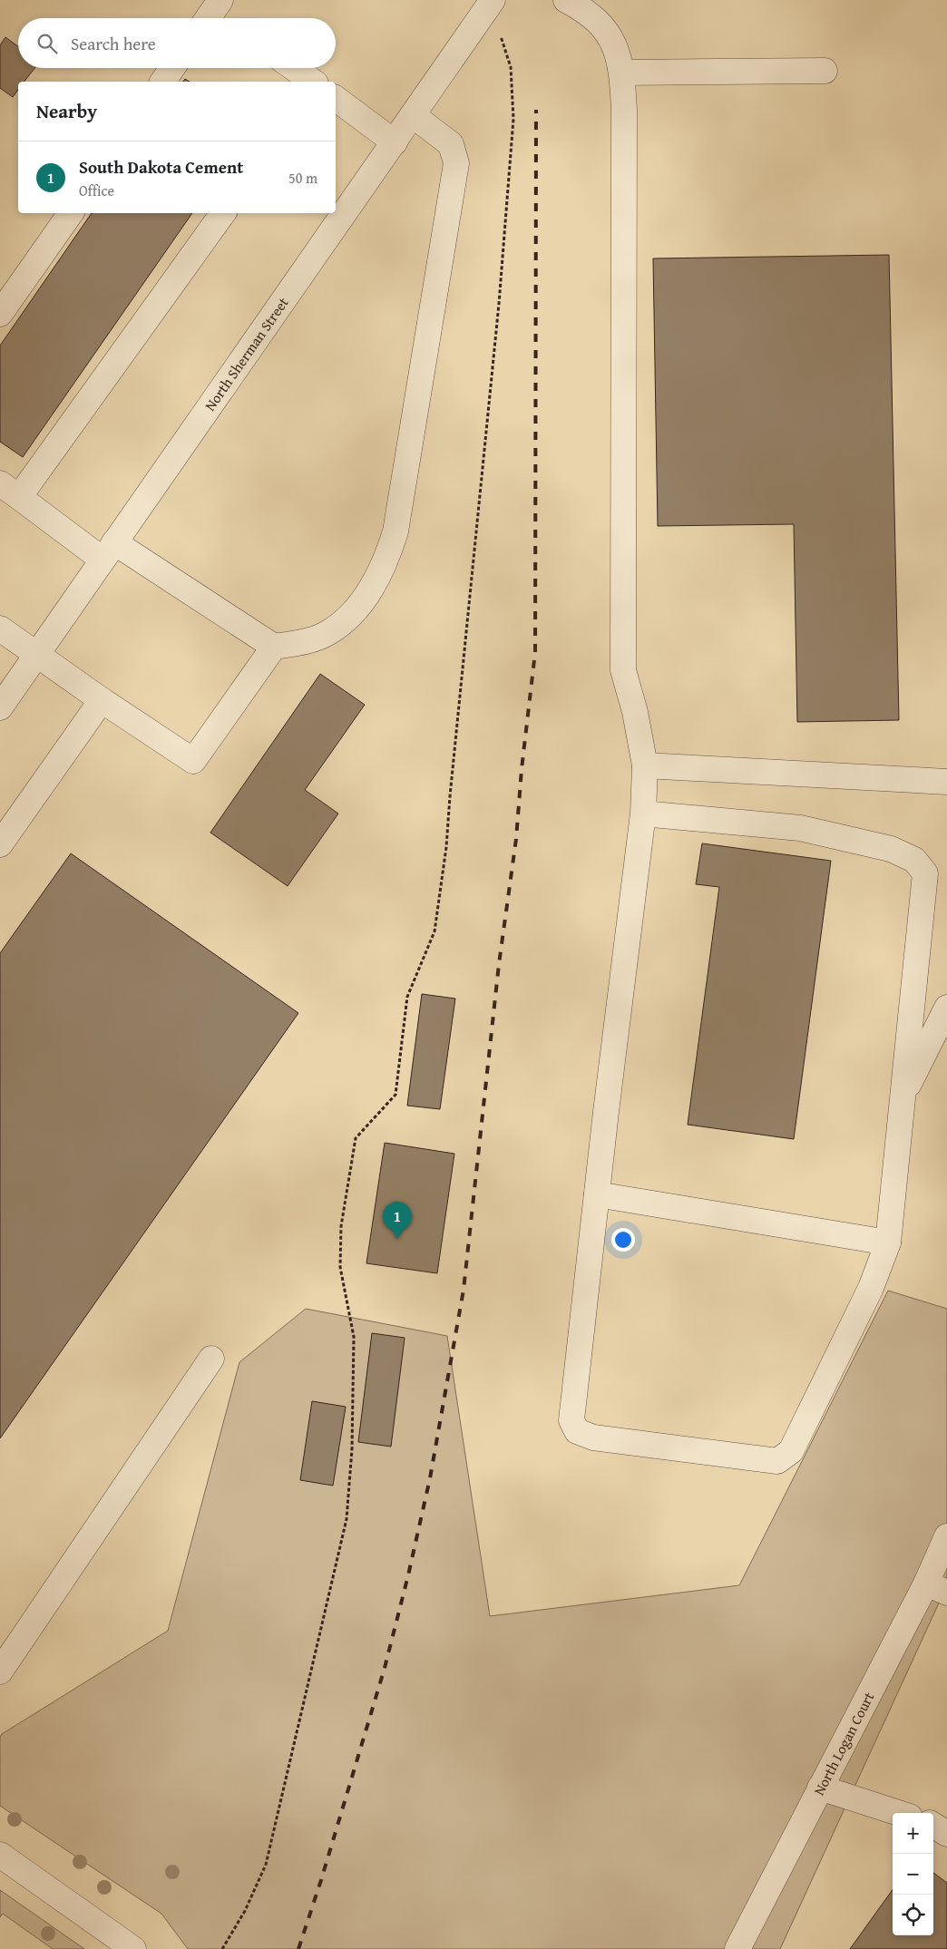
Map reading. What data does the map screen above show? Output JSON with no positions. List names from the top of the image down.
{
  "streets": {
    "street": ["North Sherman Street", "North Logan Court"]
  },
  "page": {
    "search": "Search here",
    "heading": "Nearby",
    "list": [
      {
        "mark": "1",
        "name": "South Dakota Cement",
        "note": "Office",
        "value": "50 m"
      }
    ],
    "pins": "1",
    "map_buttons": ["+", "−"]
  }
}
